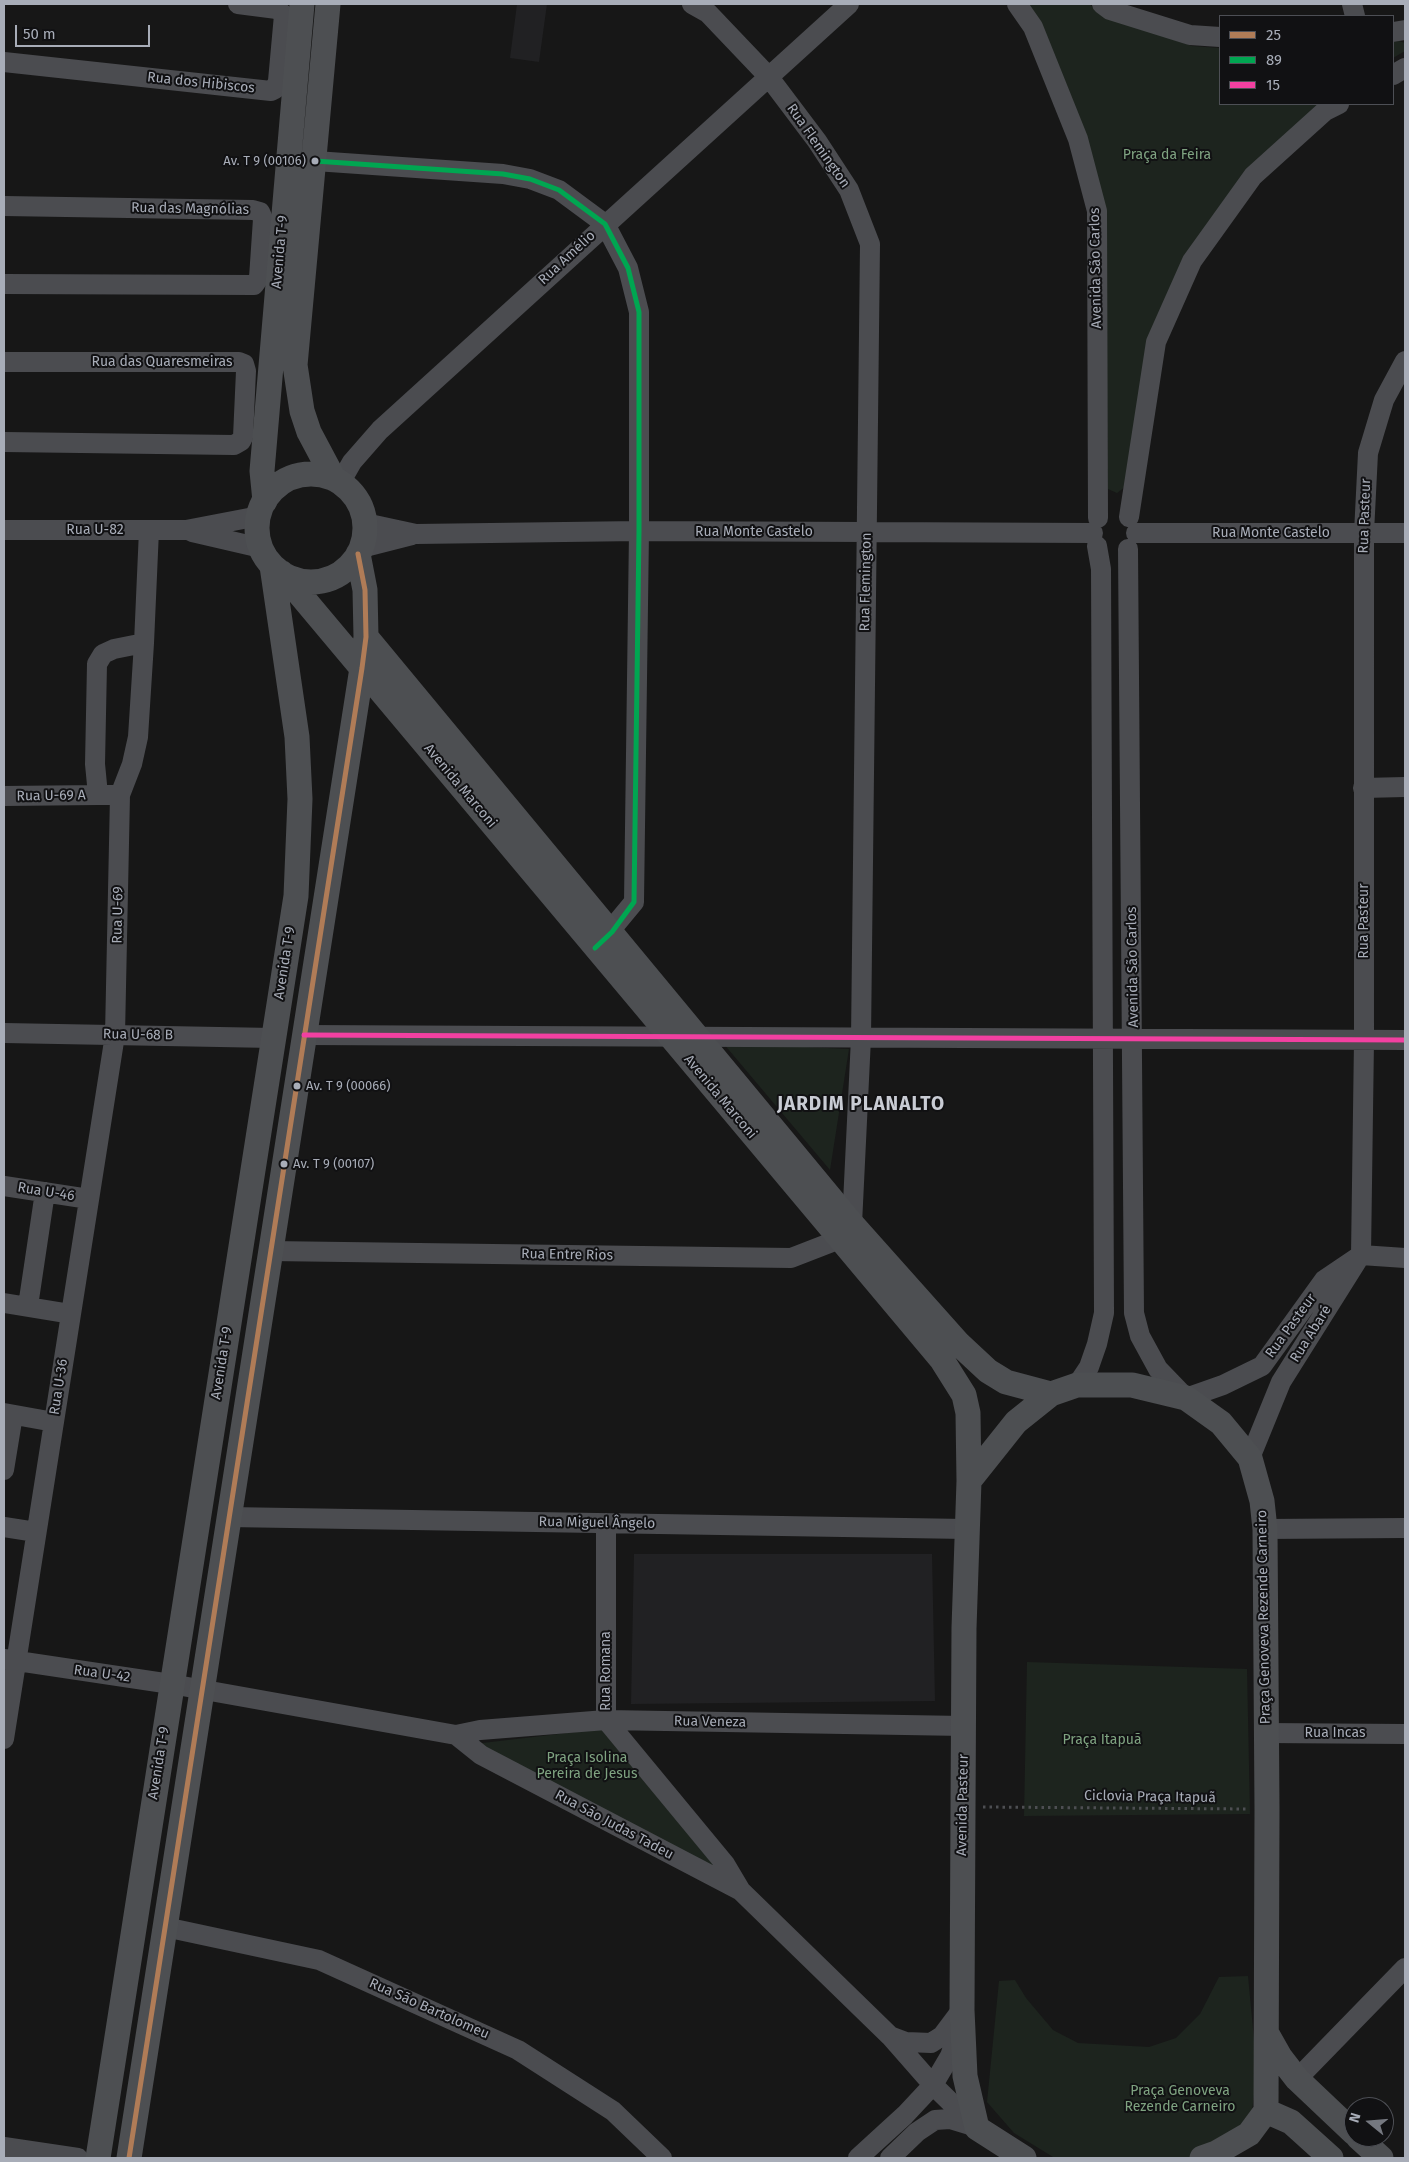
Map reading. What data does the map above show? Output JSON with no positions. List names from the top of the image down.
{
  "streets": {
    "main road": [
      "Avenida T-9",
      "Avenida Marconi",
      "Praça Genoveva Rezende Carneiro",
      "Avenida Pasteur",
      "Rua São Judas Tadeu"
    ],
    "street": [
      "Rua dos Hibiscos",
      "Rua Flemington",
      "Rua das Magnólias",
      "Rua Amélio",
      "Avenida São Carlos",
      "Rua das Quaresmeiras",
      "Rua Pasteur",
      "Rua U-82",
      "Rua Monte Castelo",
      "Rua U-69 A",
      "Rua U-69",
      "Rua U-68 B",
      "Rua U-46",
      "Rua Entre Rios",
      "Rua Abaré",
      "Rua U-36",
      "Rua Miguel Ângelo",
      "Rua Romana",
      "Rua U-42",
      "Rua Veneza",
      "Rua Incas",
      "Rua São Bartolomeu"
    ],
    "path": ["Ciclovia Praça Itapuã"]
  },
  "crossings": [
    ["Rua Flemington", "Rua Amélio"],
    ["Rua Flemington", "Rua Monte Castelo"],
    ["Rua Flemington", "Avenida Marconi"],
    ["Rua Flemington", "Rua Entre Rios"],
    ["Avenida T-9", "Rua Amélio"],
    ["Avenida T-9", "Rua U-82"],
    ["Avenida T-9", "Rua Monte Castelo"],
    ["Avenida T-9", "Avenida Marconi"],
    ["Avenida T-9", "Rua U-68 B"],
    ["Avenida T-9", "Rua U-42"],
    ["Rua Amélio", "Rua U-82"],
    ["Rua Amélio", "Rua Monte Castelo"],
    ["Rua Amélio", "Avenida Marconi"],
    ["Avenida São Carlos", "Rua Pasteur"],
    ["Avenida São Carlos", "Rua Monte Castelo"],
    ["Avenida São Carlos", "Praça Genoveva Rezende Carneiro"],
    ["Rua Pasteur", "Rua Monte Castelo"],
    ["Rua Pasteur", "Rua Abaré"],
    ["Rua Pasteur", "Praça Genoveva Rezende Carneiro"],
    ["Rua U-82", "Rua Monte Castelo"],
    ["Rua U-82", "Avenida Marconi"],
    ["Rua U-82", "Rua U-69"],
    ["Rua Monte Castelo", "Avenida Marconi"],
    ["Avenida Marconi", "Rua Entre Rios"],
    ["Avenida Marconi", "Praça Genoveva Rezende Carneiro"],
    ["Avenida Marconi", "Avenida Pasteur"],
    ["Rua U-69", "Rua U-68 B"],
    ["Rua U-69", "Rua U-36"],
    ["Rua U-68 B", "Rua U-36"],
    ["Rua U-46", "Rua U-36"],
    ["Rua Abaré", "Praça Genoveva Rezende Carneiro"],
    ["Rua U-36", "Rua U-42"],
    ["Rua Miguel Ângelo", "Rua Romana"],
    ["Rua Miguel Ângelo", "Avenida Pasteur"],
    ["Praça Genoveva Rezende Carneiro", "Rua Incas"],
    ["Praça Genoveva Rezende Carneiro", "Avenida Pasteur"],
    ["Rua Romana", "Rua Veneza"],
    ["Rua Romana", "Rua São Judas Tadeu"],
    ["Rua U-42", "Rua São Judas Tadeu"],
    ["Rua Veneza", "Avenida Pasteur"],
    ["Rua Veneza", "Rua São Judas Tadeu"],
    ["Ciclovia Praça Itapuã", "Avenida Pasteur"],
    ["Avenida Pasteur", "Rua São Judas Tadeu"]
  ],
  "districts": ["JARDIM PLANALTO"],
  "parks": [
    "Praça da Feira",
    "Praça Itapuã",
    "Praça Isolina Pereira de Jesus",
    "Praça Genoveva Rezende Carneiro"
  ],
  "places": ["Av. T 9 (00106)", "Av. T 9 (00066)", "Av. T 9 (00107)"],
  "lines": ["transit line 89", "transit line 25", "transit line 15"],
  "legend": ["25", "89", "15"],
  "scale_bar": "50 m",
  "north": "left"
}
